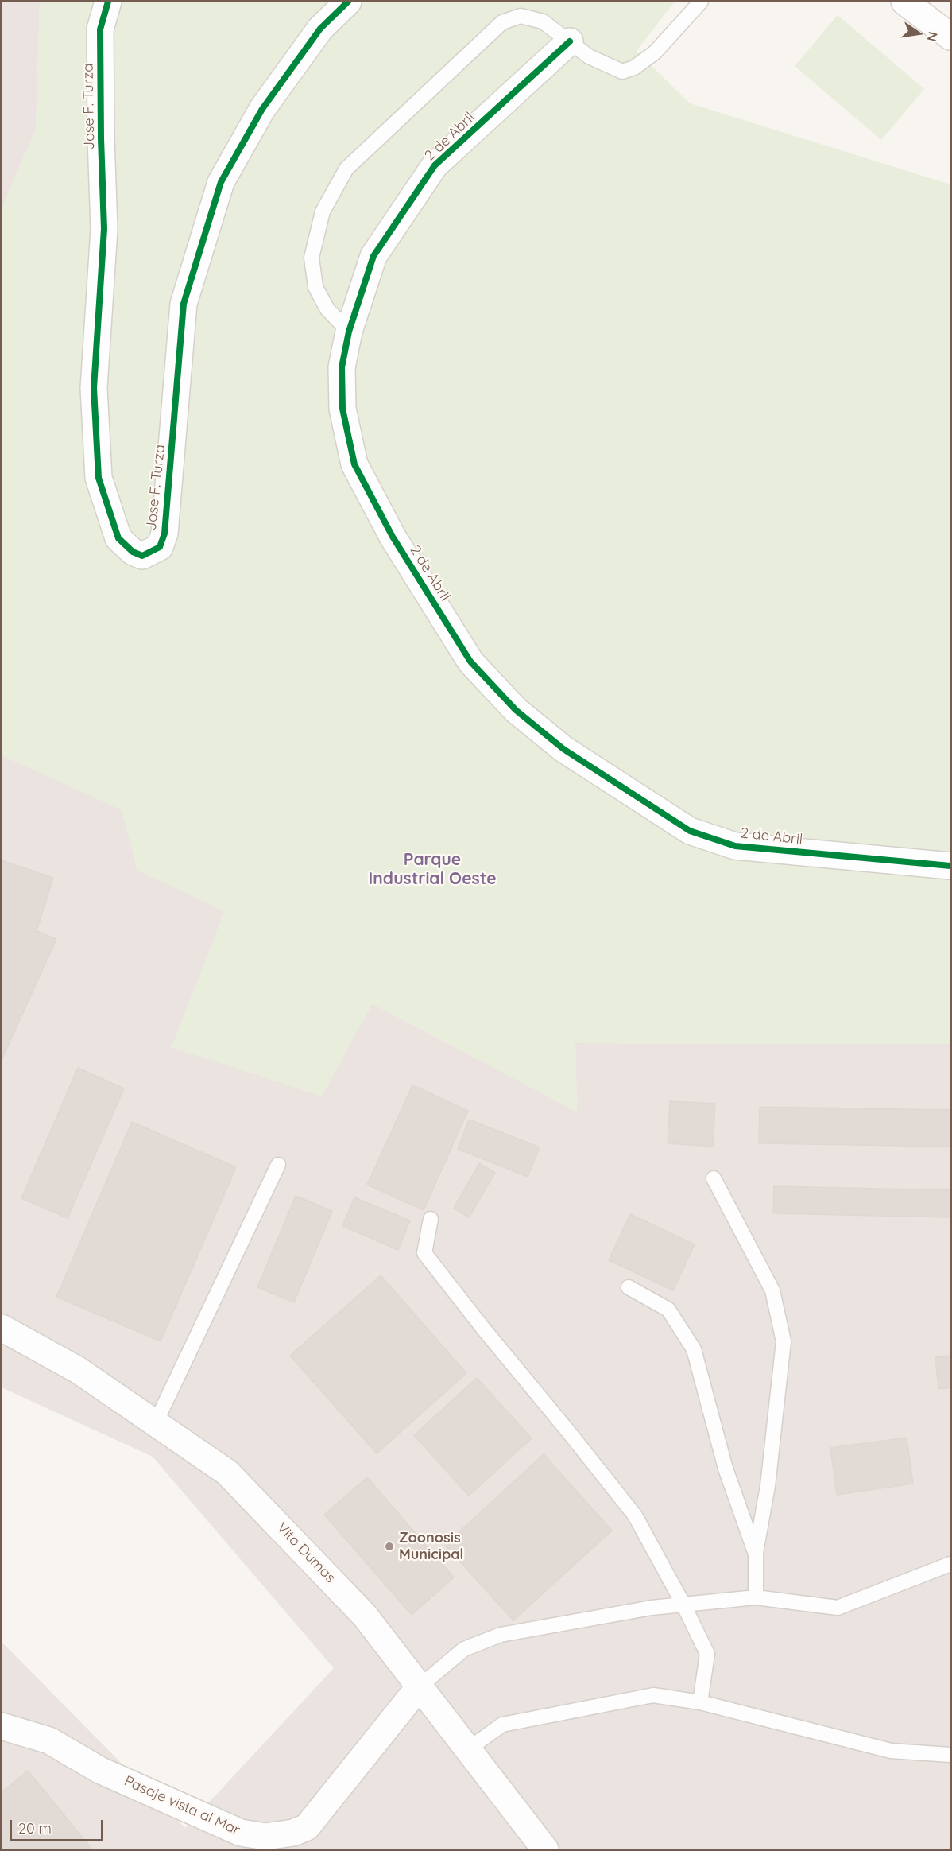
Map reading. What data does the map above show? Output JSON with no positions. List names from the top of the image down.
{
  "streets": {
    "street": [
      "Jose F. Turza",
      "2 de Abril",
      "Vito Dumas",
      "Pasaje vista al Mar"
    ]
  },
  "crossings": [
    ["Vito Dumas", "Pasaje vista al Mar"]
  ],
  "districts": ["Parque Industrial Oeste"],
  "places": ["Zoonosis Municipal"],
  "scale_bar": "20 m",
  "north": "right"
}
